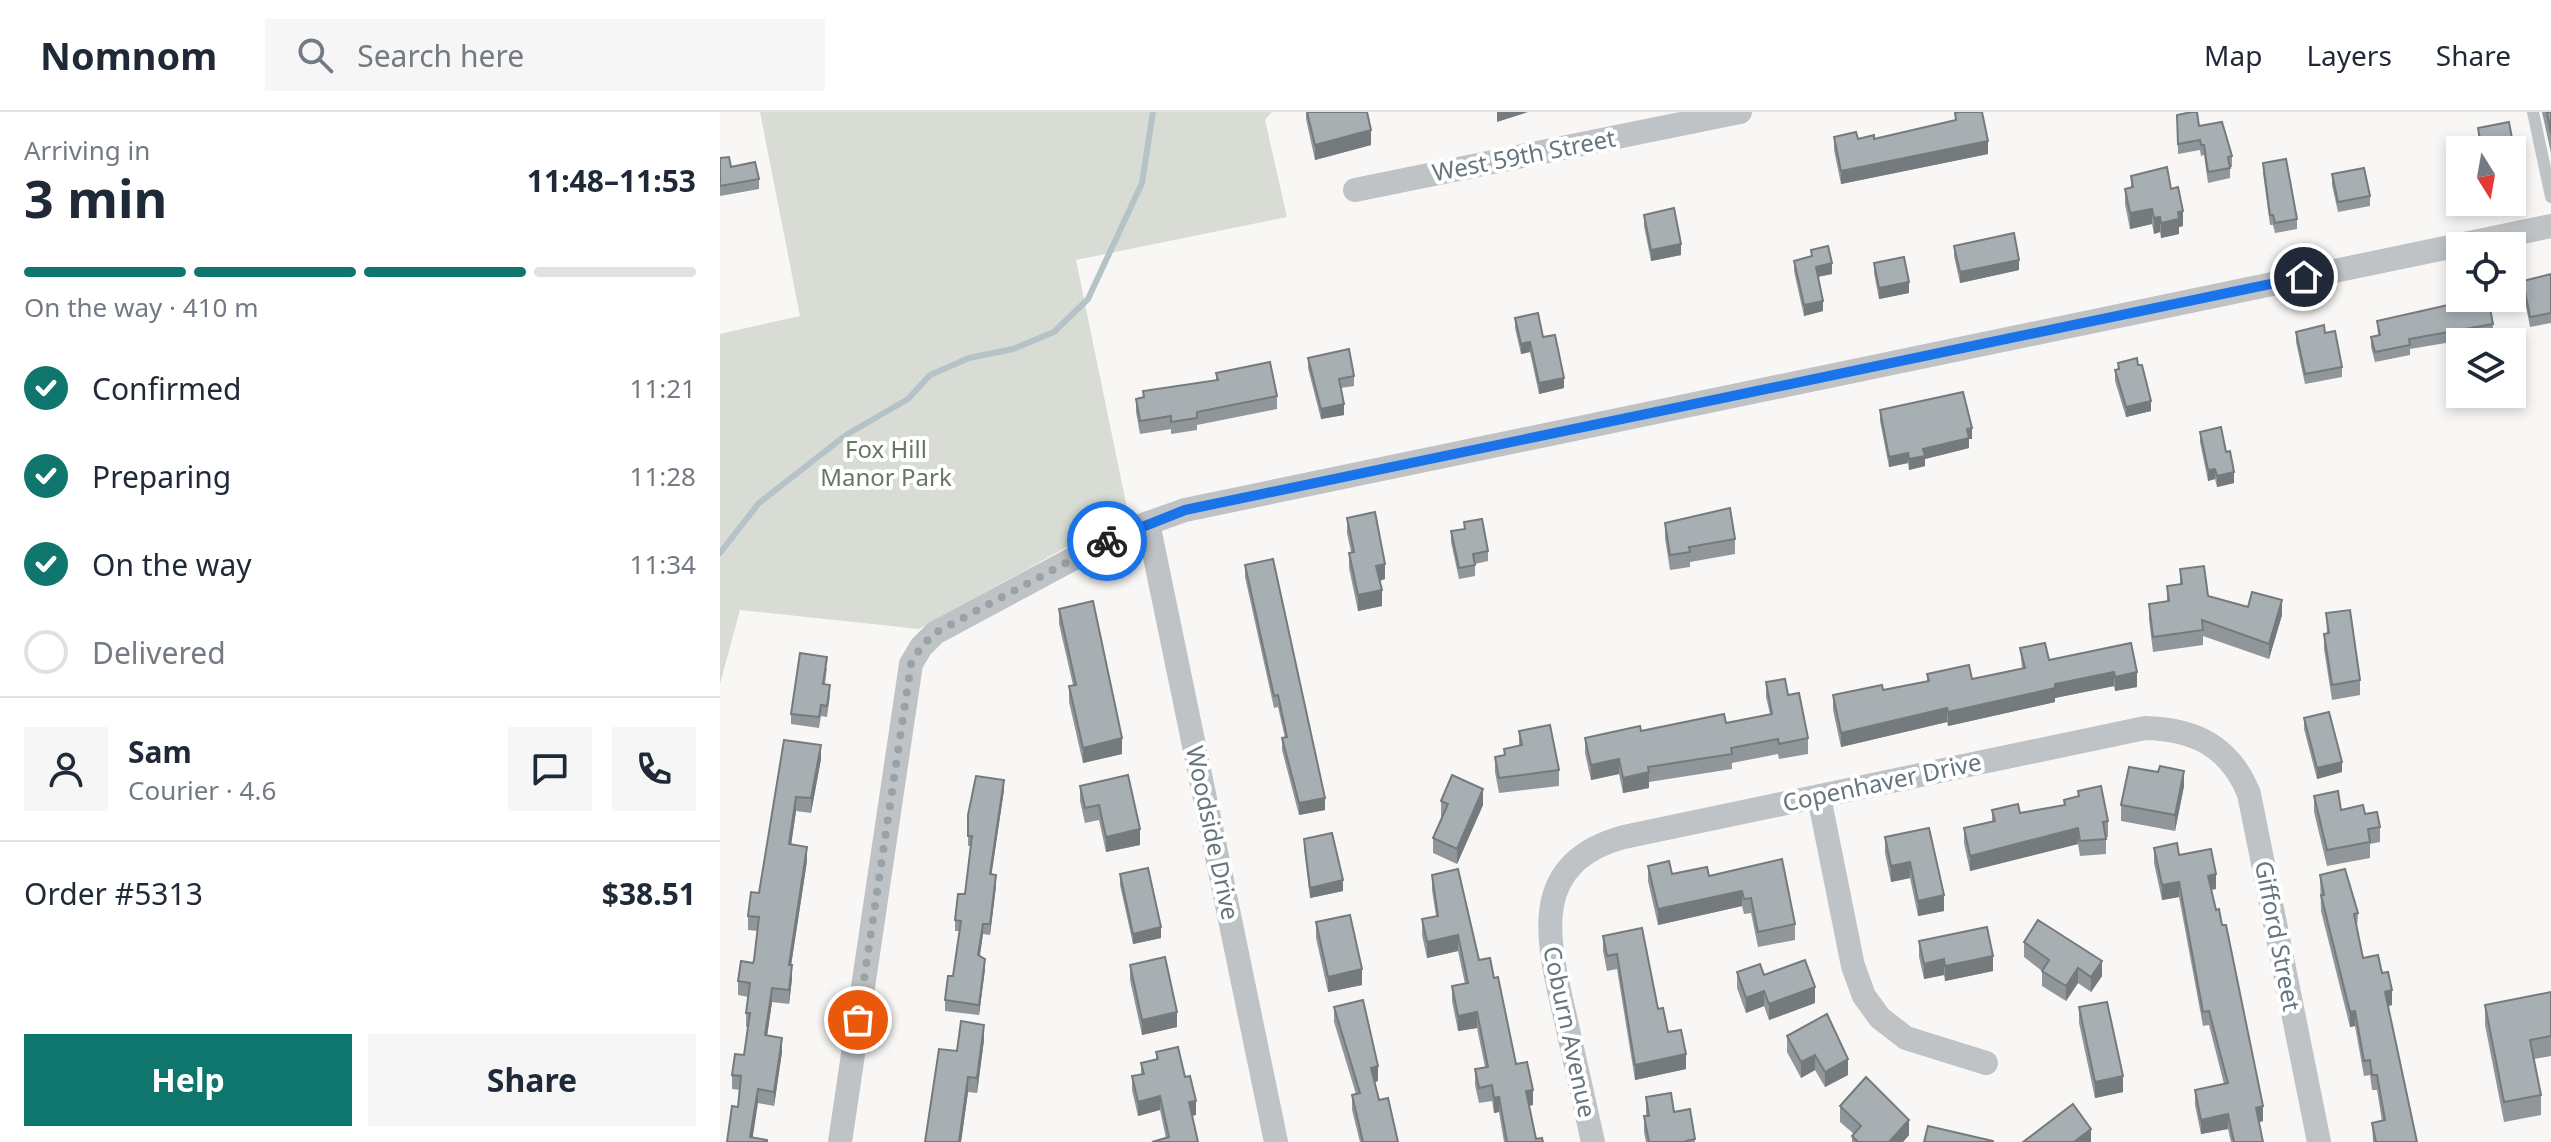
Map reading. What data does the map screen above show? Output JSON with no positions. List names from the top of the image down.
{
  "streets": {
    "street": [
      "West 59th Street",
      "Copenhaver Drive",
      "Woodside Drive",
      "Gifford Street",
      "Coburn Avenue"
    ]
  },
  "crossings": [
    ["Copenhaver Drive", "Gifford Street"],
    ["Copenhaver Drive", "Coburn Avenue"]
  ],
  "parks": ["Fox Hill Manor Park"],
  "north": "bottom",
  "page": {
    "header": "Nomnom",
    "search": "Search here",
    "nav": ["Map", "Layers", "Share"],
    "heading": ["3 min", "Arriving in", "11:48–11:53"],
    "panel": [
      "Sam",
      "Courier · 4.6",
      "Order #5313",
      "$38.51"
    ],
    "bar": "On the way · 410 m",
    "list": [
      ["Confirmed", "11:21"],
      ["Preparing", "11:28"],
      ["On the way", "11:34"],
      "Delivered"
    ],
    "buttons": ["Help", "Share"]
  }
}
